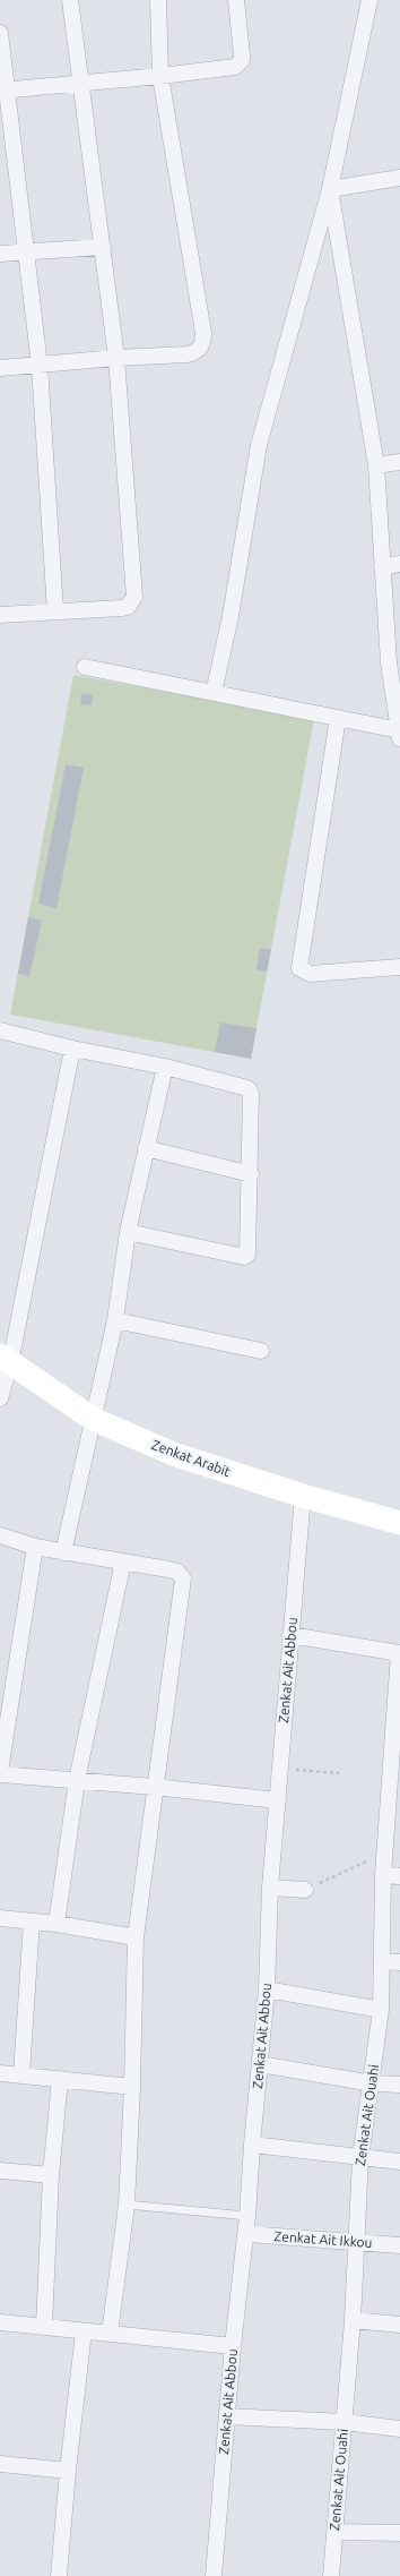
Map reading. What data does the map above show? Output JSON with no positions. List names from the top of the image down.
{
  "streets": {
    "street": [
      "Zenkat Arabit",
      "Zenkat Ait Abbou",
      "Zenkat Ait Ouahi",
      "Zenkat Ait Ikkou"
    ]
  },
  "crossings": [
    ["Zenkat Arabit", "Zenkat Ait Abbou"],
    ["Zenkat Ait Abbou", "Zenkat Ait Ikkou"],
    ["Zenkat Ait Ouahi", "Zenkat Ait Ikkou"]
  ]
}
